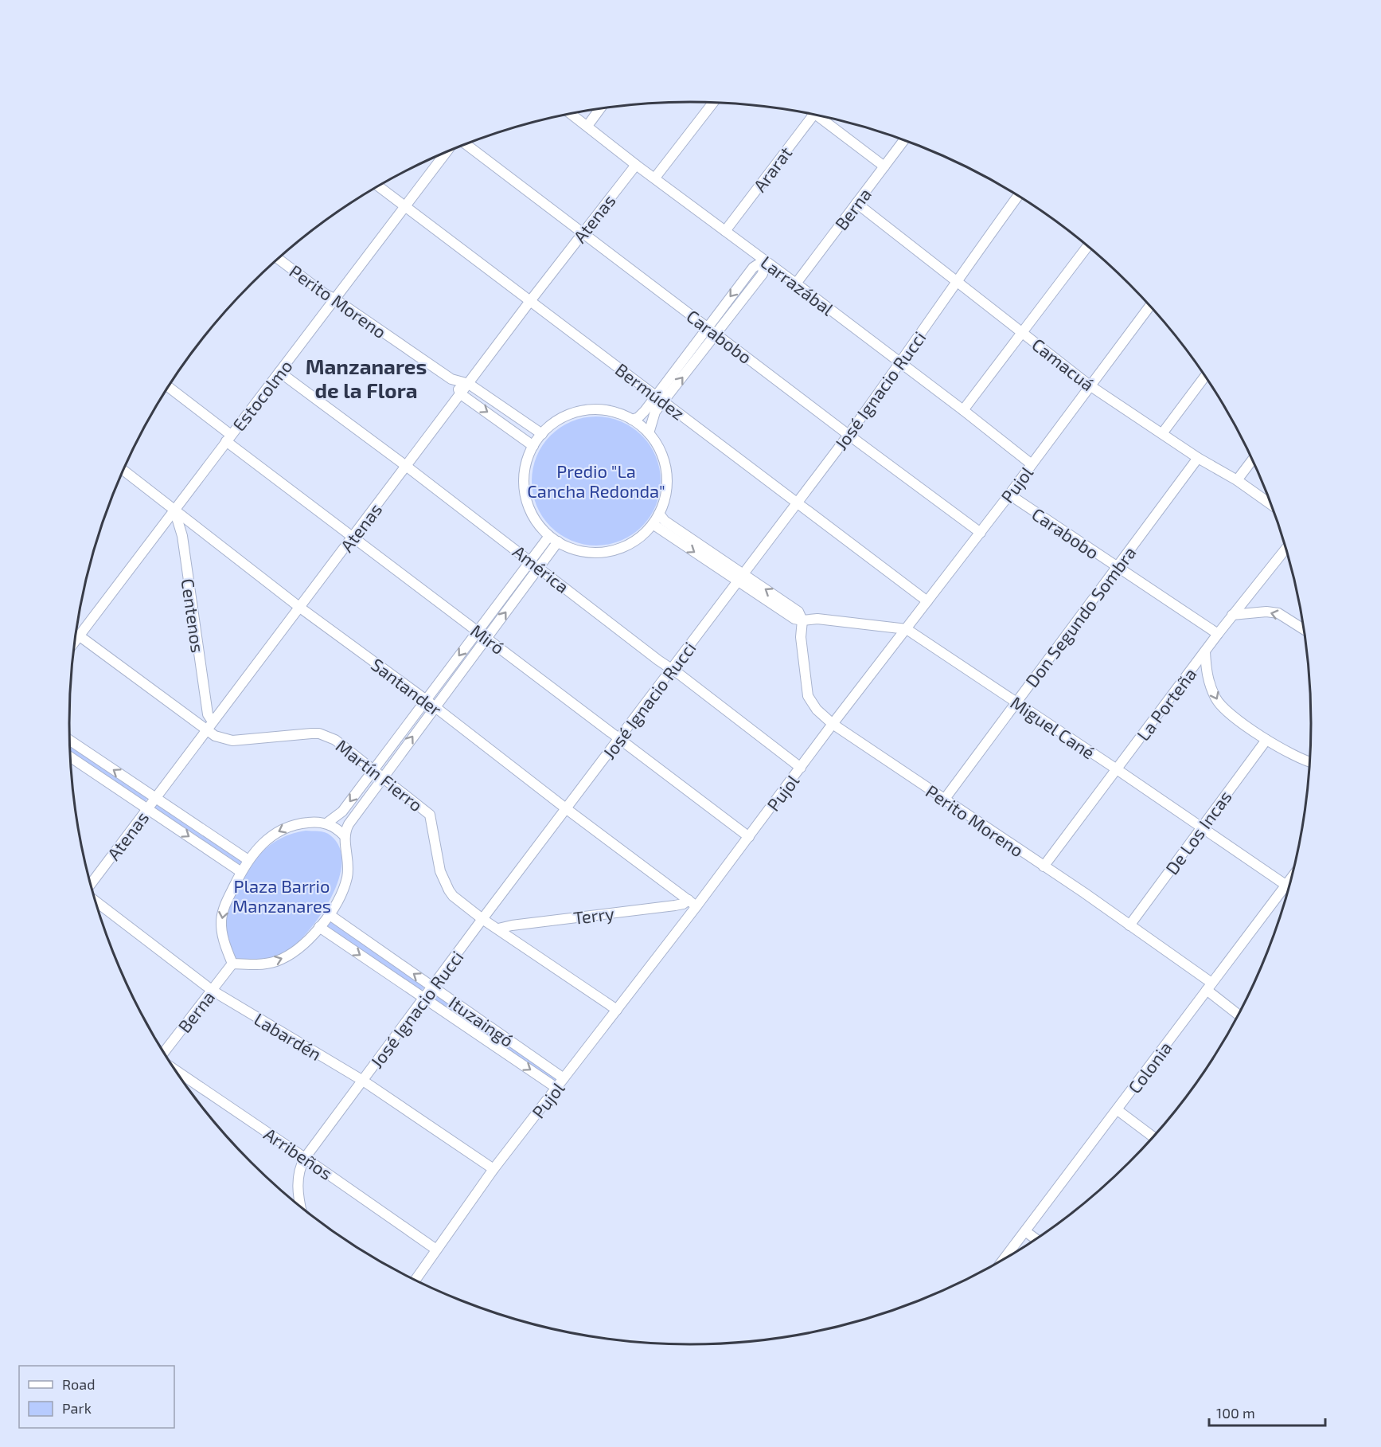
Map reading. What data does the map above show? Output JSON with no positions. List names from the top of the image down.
{
  "streets": {
    "street": [
      "Ararat",
      "Berna",
      "Atenas",
      "Larrazábal",
      "Perito Moreno",
      "Carabobo",
      "Camacuá",
      "José Ignacio Rucci",
      "Bermúdez",
      "Estocolmo",
      "Pujol",
      "América",
      "Centenos",
      "Don Segundo Sombra",
      "Miró",
      "Santander",
      "La Porteña",
      "Miguel Cané",
      "Martín Fierro",
      "De Los Incas",
      "Terry",
      "Ituzaingó",
      "Labardén",
      "Colonia",
      "Arribeños"
    ]
  },
  "crossings": [
    ["Ararat", "Larrazábal"],
    ["Berna", "Larrazábal"],
    ["Berna", "Camacuá"],
    ["Berna", "Ituzaingó"],
    ["Berna", "Labardén"],
    ["Atenas", "Larrazábal"],
    ["Atenas", "Perito Moreno"],
    ["Atenas", "Carabobo"],
    ["Atenas", "Bermúdez"],
    ["Atenas", "América"],
    ["Atenas", "Centenos"],
    ["Atenas", "Miró"],
    ["Atenas", "Santander"],
    ["Atenas", "Martín Fierro"],
    ["Larrazábal", "José Ignacio Rucci"],
    ["Larrazábal", "Pujol"],
    ["Perito Moreno", "Estocolmo"],
    ["Perito Moreno", "Pujol"],
    ["Perito Moreno", "Don Segundo Sombra"],
    ["Perito Moreno", "La Porteña"],
    ["Perito Moreno", "Miguel Cané"],
    ["Perito Moreno", "De Los Incas"],
    ["Perito Moreno", "Colonia"],
    ["Carabobo", "José Ignacio Rucci"],
    ["Carabobo", "Pujol"],
    ["Carabobo", "Don Segundo Sombra"],
    ["Carabobo", "La Porteña"],
    ["Camacuá", "José Ignacio Rucci"],
    ["Camacuá", "Pujol"],
    ["Camacuá", "Don Segundo Sombra"],
    ["José Ignacio Rucci", "Bermúdez"],
    ["José Ignacio Rucci", "América"],
    ["José Ignacio Rucci", "Miró"],
    ["José Ignacio Rucci", "Santander"],
    ["José Ignacio Rucci", "Martín Fierro"],
    ["José Ignacio Rucci", "Ituzaingó"],
    ["José Ignacio Rucci", "Labardén"],
    ["José Ignacio Rucci", "Arribeños"],
    ["Bermúdez", "Estocolmo"],
    ["Bermúdez", "Pujol"],
    ["Estocolmo", "América"],
    ["Estocolmo", "Centenos"],
    ["Estocolmo", "Miró"],
    ["Estocolmo", "Santander"],
    ["Estocolmo", "Martín Fierro"],
    ["Pujol", "América"],
    ["Pujol", "Miró"],
    ["Pujol", "Santander"],
    ["Pujol", "Miguel Cané"],
    ["Pujol", "Martín Fierro"],
    ["Pujol", "Terry"],
    ["Pujol", "Ituzaingó"],
    ["Pujol", "Labardén"],
    ["Pujol", "Arribeños"],
    ["Centenos", "Santander"],
    ["Centenos", "Martín Fierro"],
    ["Don Segundo Sombra", "Miguel Cané"],
    ["Santander", "Terry"],
    ["La Porteña", "Miguel Cané"],
    ["Miguel Cané", "De Los Incas"],
    ["Miguel Cané", "Colonia"],
    ["Martín Fierro", "Terry"]
  ],
  "districts": ["Manzanares de la Flora"],
  "parks": ["Predio \"La Cancha Redonda\"", "Plaza Barrio Manzanares"],
  "legend": ["Road", "Park"],
  "scale_bar": "100 m"
}
